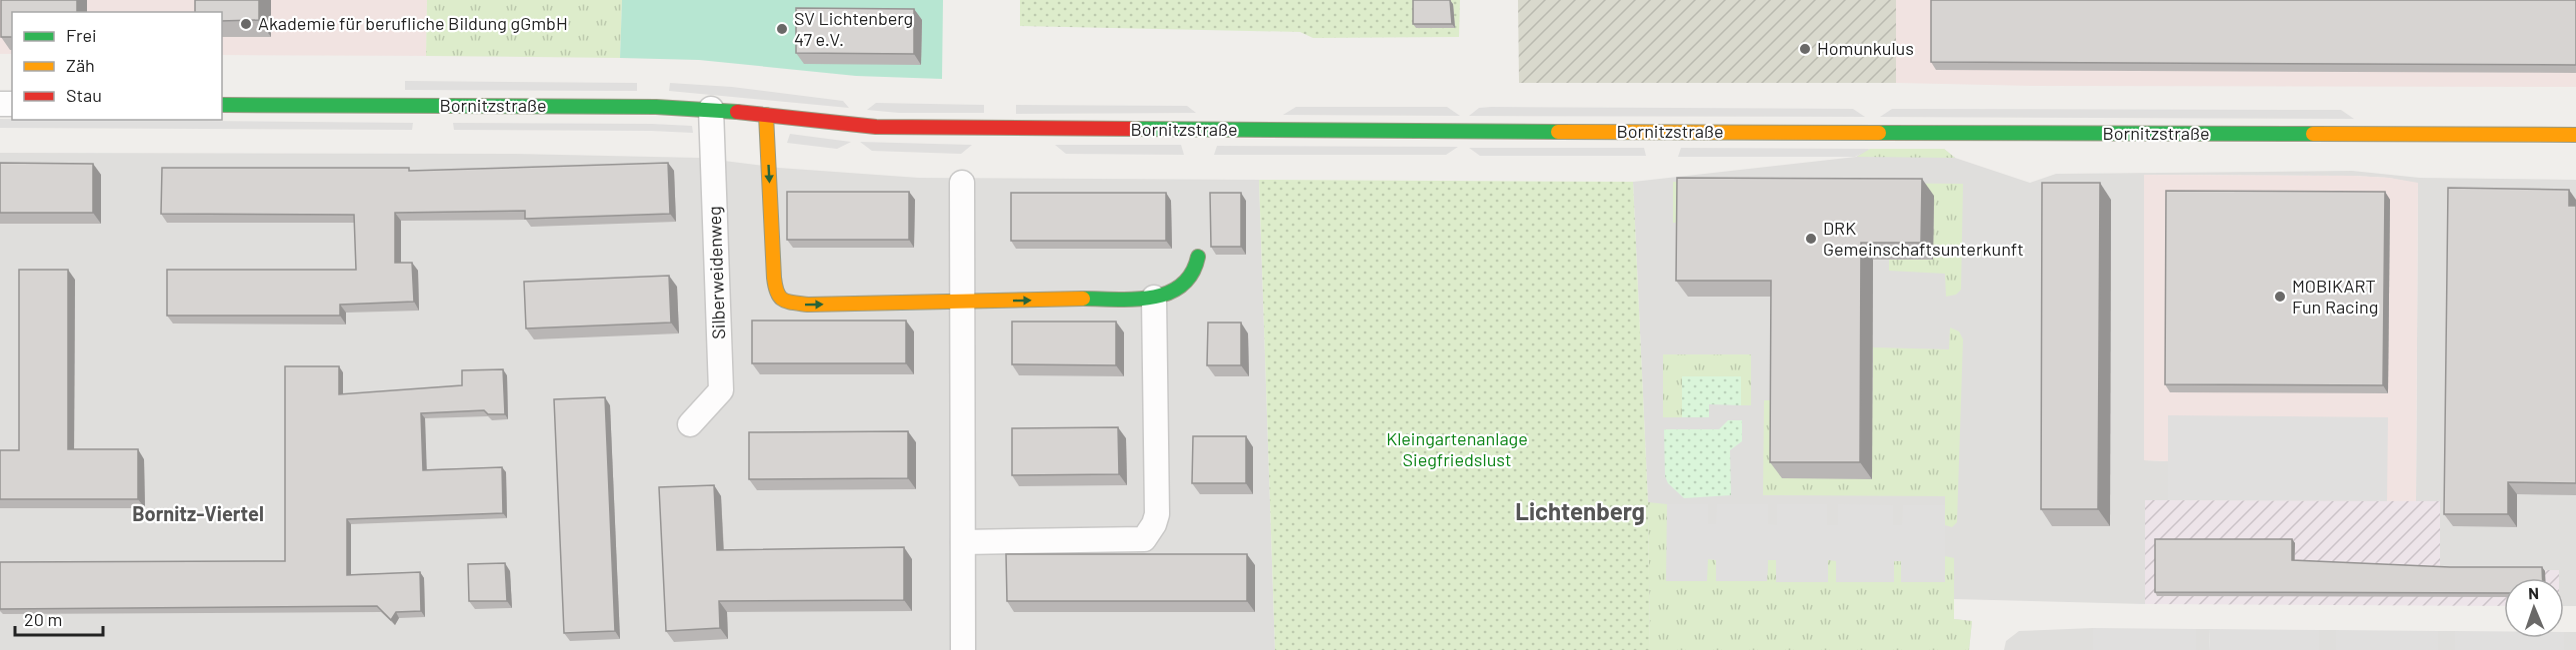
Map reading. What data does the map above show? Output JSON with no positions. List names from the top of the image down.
{
  "streets": {
    "street": ["Bornitzstraße", "Silberweidenweg"]
  },
  "crossings": [
    ["Bornitzstraße", "Silberweidenweg"]
  ],
  "districts": ["Lichtenberg", "Bornitz-Viertel"],
  "parks": ["Kleingartenanlage Siegfriedslust"],
  "places": [
    "Akademie für berufliche Bildung gGmbH",
    "SV Lichtenberg 47 e.V.",
    "Homunkulus",
    "DRK Gemeinschaftsunterkunft",
    "MOBIKART Fun Racing"
  ],
  "legend": ["Frei", "Zäh", "Stau"],
  "scale_bar": "20 m",
  "north": "top"
}
